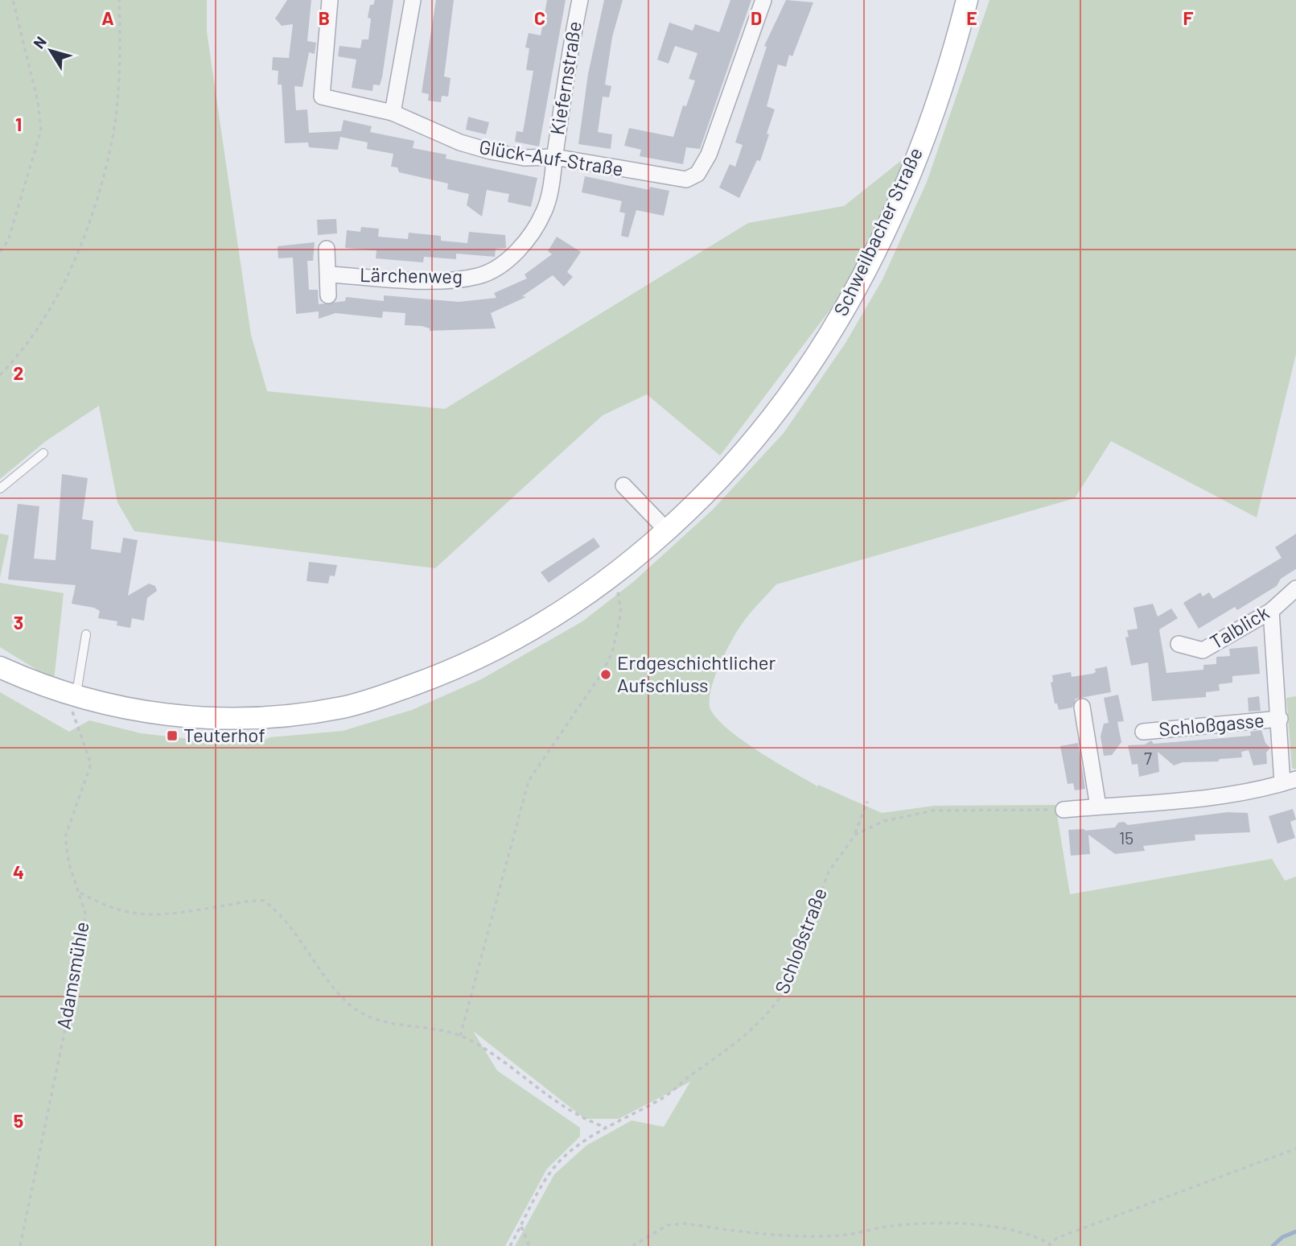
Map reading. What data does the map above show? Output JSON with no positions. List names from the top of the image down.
{
  "streets": {
    "main road": ["Schweilbacher Straße"],
    "street": [
      "Kiefernstraße",
      "Glück-Auf-Straße",
      "Lärchenweg",
      "Talblick",
      "Schloßgasse"
    ],
    "path": ["Schloßstraße", "Adamsmühle"]
  },
  "crossings": [
    ["Kiefernstraße", "Glück-Auf-Straße"],
    ["Kiefernstraße", "Lärchenweg"],
    ["Glück-Auf-Straße", "Lärchenweg"],
    ["Schweilbacher Straße", "Adamsmühle"],
    ["Talblick", "Schloßgasse"]
  ],
  "places": {
    "other": ["Erdgeschichtlicher Aufschluss"],
    "transit": ["Teuterhof"]
  },
  "house_numbers": ["7", "15"],
  "north": "top left",
  "grid": {
    "columns": [
      "A",
      "B",
      "C",
      "D",
      "E",
      "F"
    ],
    "rows": [
      "1",
      "2",
      "3",
      "4",
      "5"
    ]
  }
}
